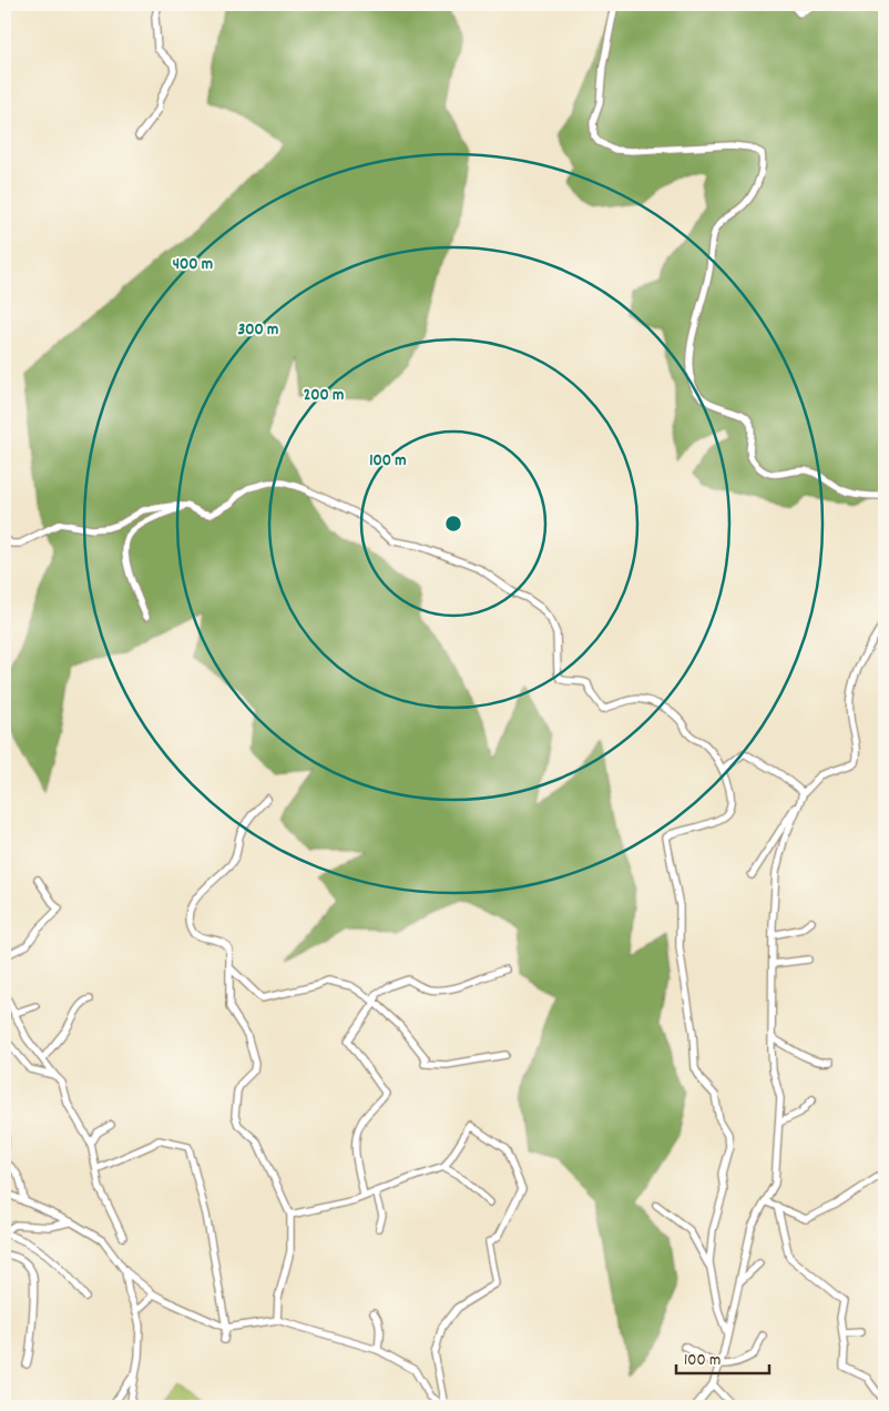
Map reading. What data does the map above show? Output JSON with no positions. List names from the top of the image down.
{
  "scale_bar": "100 m",
  "rings": [
    "400 m",
    "300 m",
    "200 m",
    "100 m"
  ]
}
